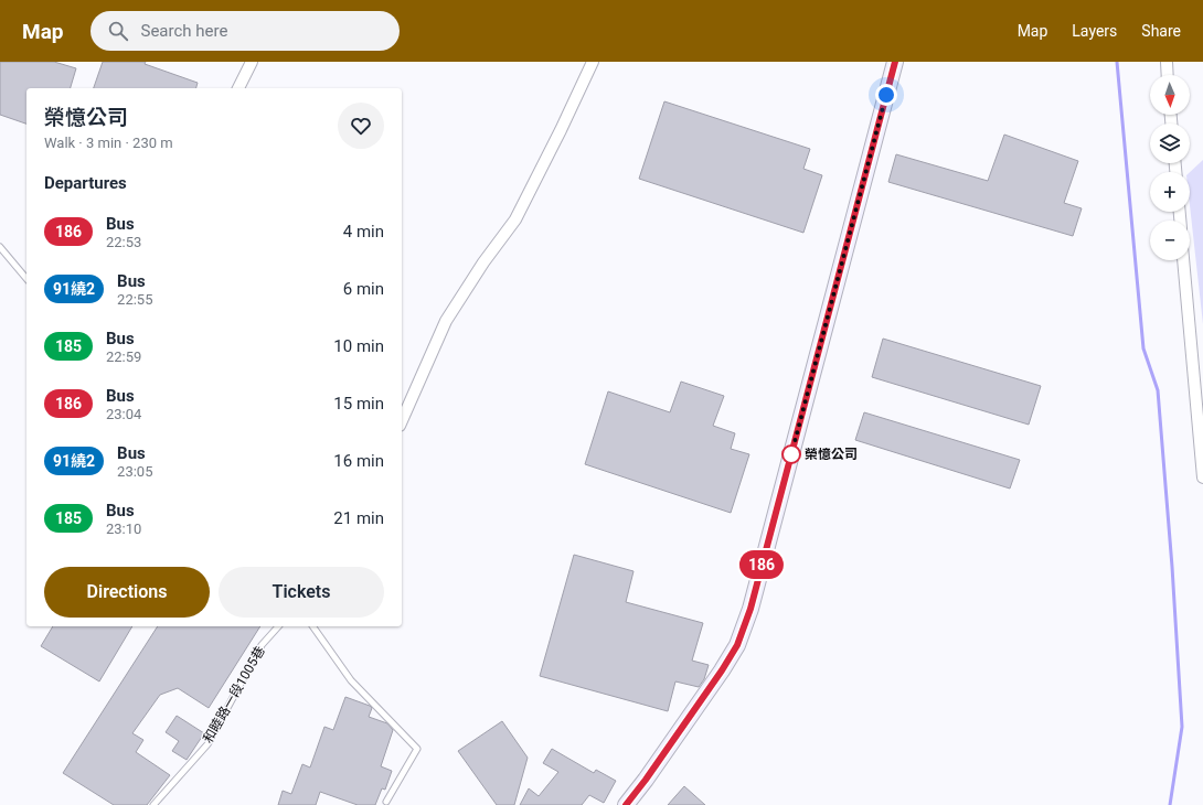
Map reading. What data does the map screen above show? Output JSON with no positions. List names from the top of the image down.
{
  "streets": {
    "lane": ["和睦路一段1005巷"]
  },
  "places": ["榮憶公司"],
  "lines": ["bus line 186"],
  "north": "bottom",
  "page": {
    "header": "Map",
    "search": "Search here",
    "nav": ["Map", "Layers", "Share"],
    "on_map": "186",
    "map_buttons": ["+", "−"],
    "heading": [
      ["榮憶公司", "Walk · 3 min · 230 m"],
      "Departures"
    ],
    "list": [
      {
        "mark": "186",
        "name": "Bus",
        "note": "22:53",
        "value": "4 min"
      },
      {
        "mark": "91繞2",
        "name": "Bus",
        "note": "22:55",
        "value": "6 min"
      },
      {
        "mark": "185",
        "name": "Bus",
        "note": "22:59",
        "value": "10 min"
      },
      {
        "mark": "186",
        "name": "Bus",
        "note": "23:04",
        "value": "15 min"
      },
      {
        "mark": "91繞2",
        "name": "Bus",
        "note": "23:05",
        "value": "16 min"
      },
      {
        "mark": "185",
        "name": "Bus",
        "note": "23:10",
        "value": "21 min"
      }
    ],
    "buttons": ["Directions", "Tickets"]
  }
}
